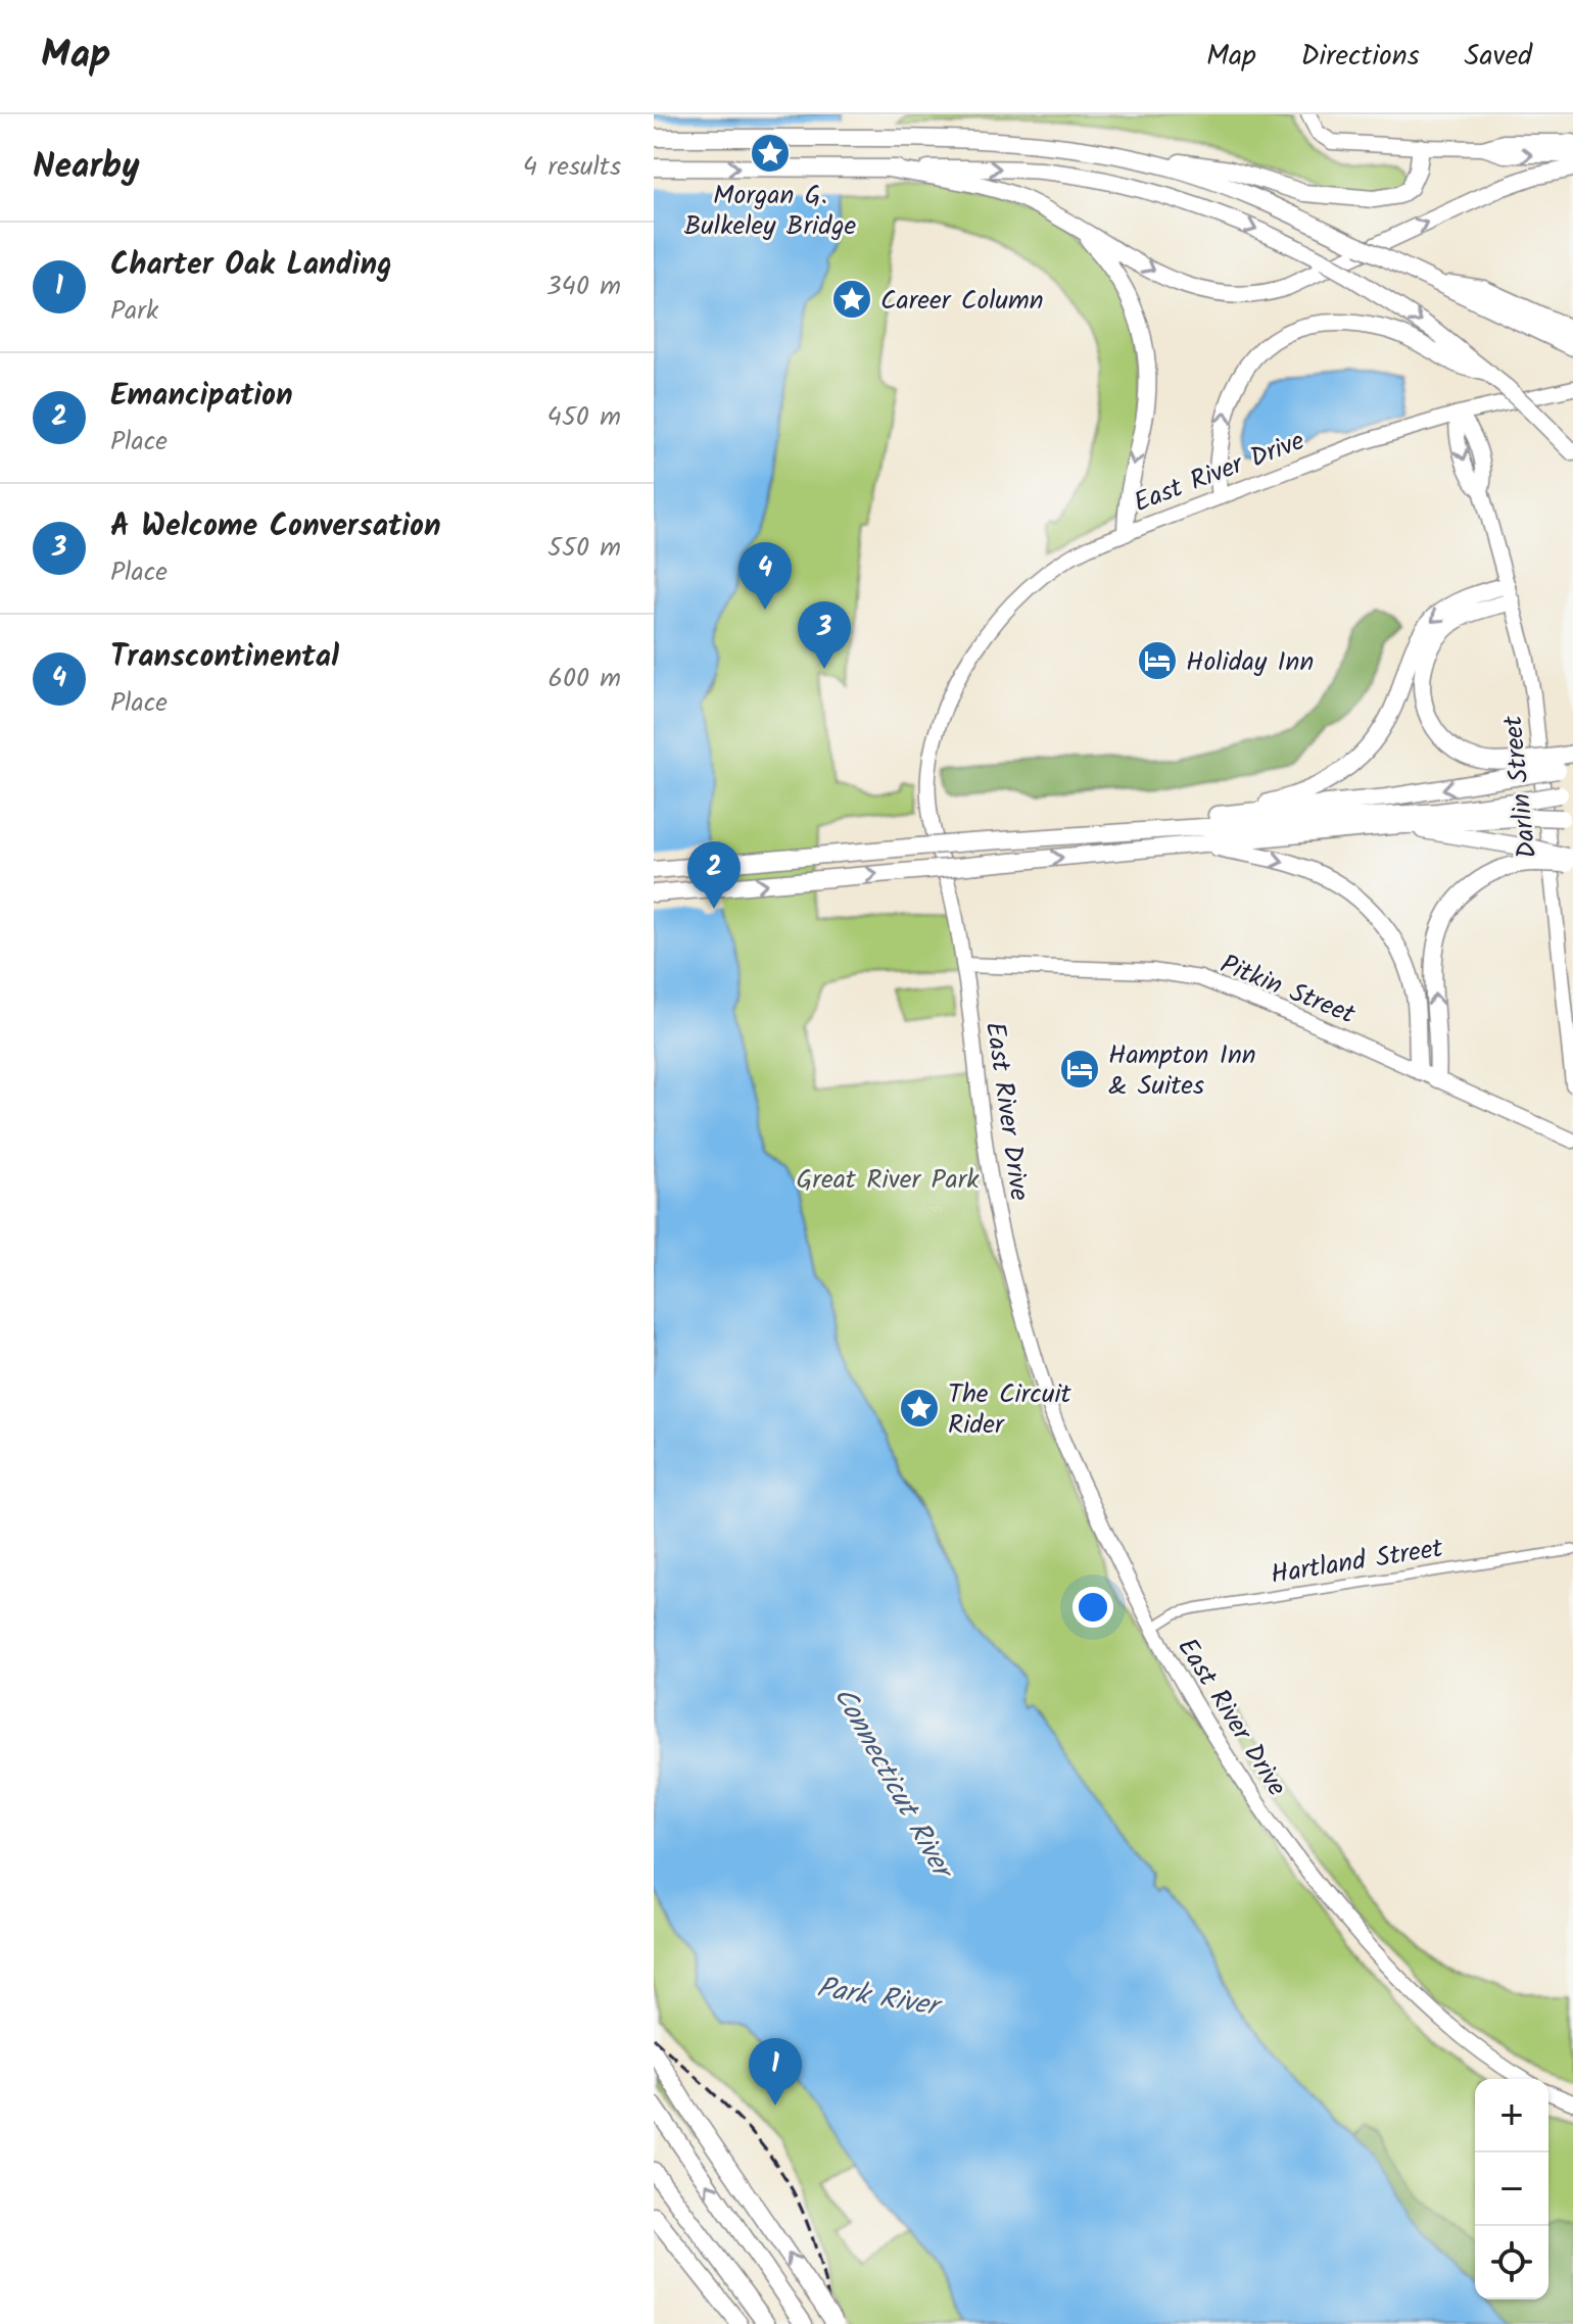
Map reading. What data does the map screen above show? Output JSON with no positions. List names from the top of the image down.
{
  "streets": {
    "street": [
      "East River Drive",
      "Darlin Street",
      "Pitkin Street",
      "Hartland Street"
    ]
  },
  "crossings": [
    ["East River Drive", "Darlin Street"],
    ["East River Drive", "Pitkin Street"],
    ["East River Drive", "Hartland Street"]
  ],
  "water": ["Connecticut River", "Park River"],
  "parks": ["Great River Park"],
  "places": {
    "place": ["Morgan G. Bulkeley Bridge", "Career Column", "The Circuit Rider"],
    "hotel": ["Holiday Inn", "Hampton Inn & Suites"]
  },
  "page": {
    "header": "Map",
    "nav": ["Map", "Directions", "Saved"],
    "heading": ["Nearby", "4 results"],
    "list": [
      {
        "mark": "1",
        "name": "Charter Oak Landing",
        "note": "Park",
        "value": "340 m"
      },
      {
        "mark": "2",
        "name": "Emancipation",
        "note": "Place",
        "value": "450 m"
      },
      {
        "mark": "3",
        "name": "A Welcome Conversation",
        "note": "Place",
        "value": "550 m"
      },
      {
        "mark": "4",
        "name": "Transcontinental",
        "note": "Place",
        "value": "600 m"
      }
    ],
    "pins": [
      "4",
      "3",
      "2",
      "1"
    ],
    "map_buttons": ["+", "−"]
  }
}
